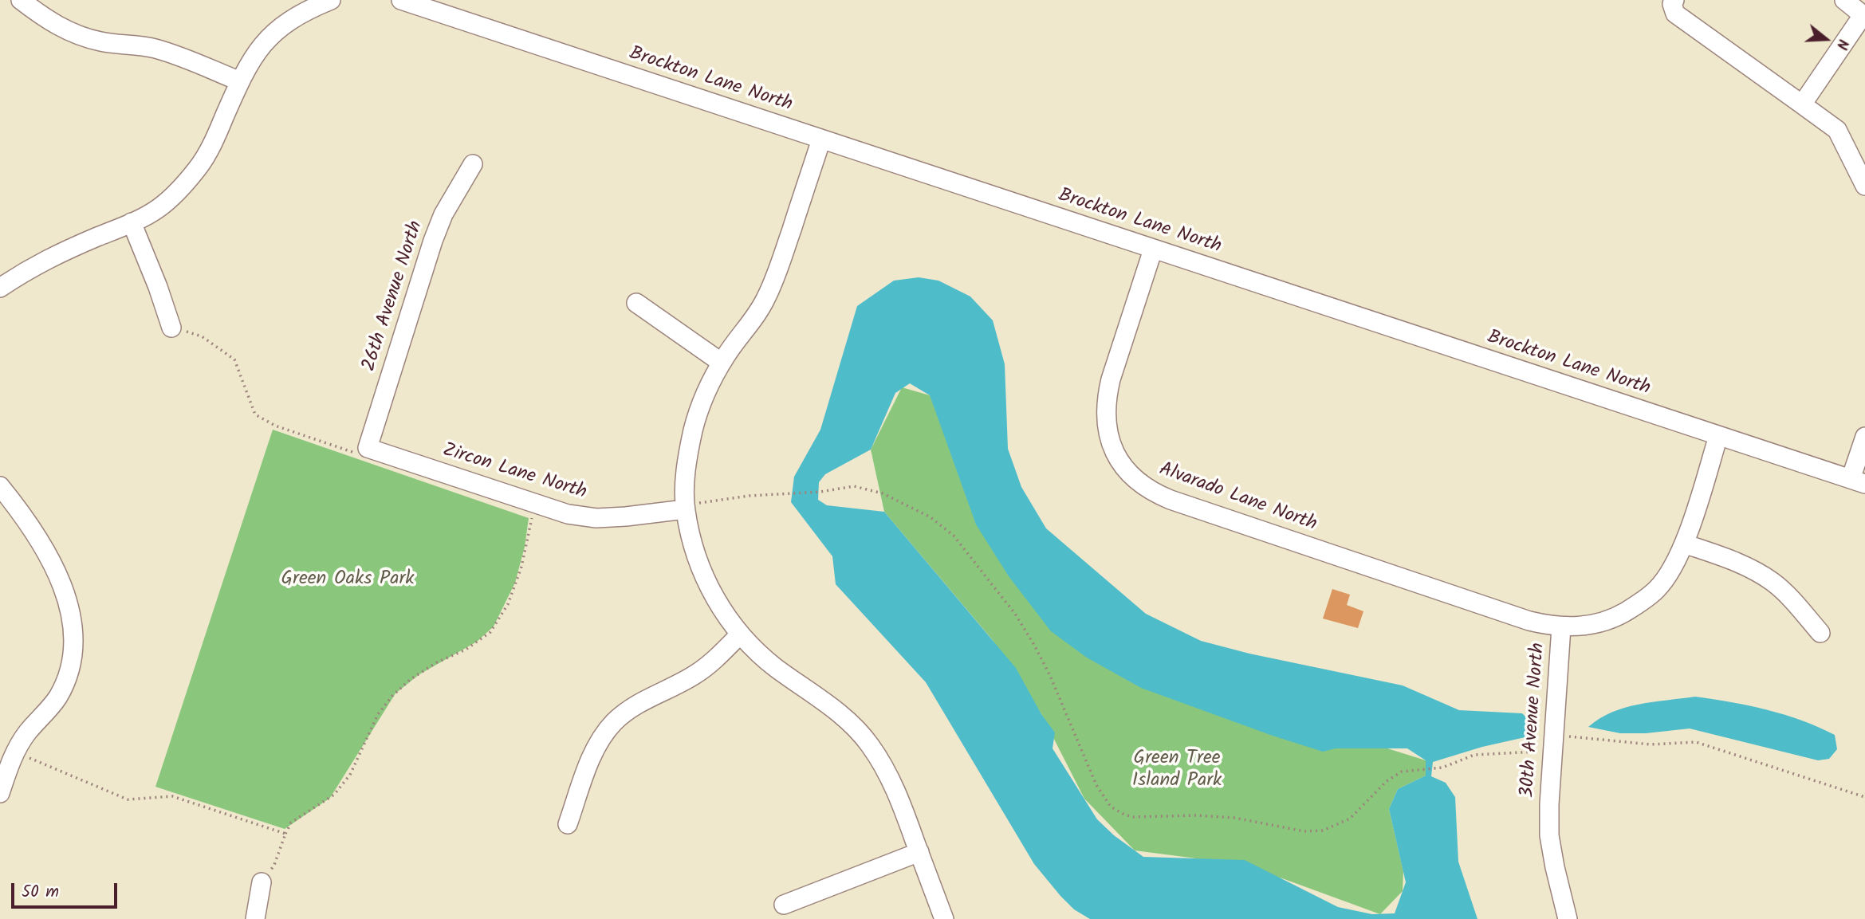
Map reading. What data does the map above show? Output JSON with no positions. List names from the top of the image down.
{
  "streets": {
    "street": [
      "Brockton Lane North",
      "26th Avenue North",
      "Zircon Lane North",
      "Alvarado Lane North",
      "30th Avenue North"
    ]
  },
  "crossings": [
    ["Brockton Lane North", "Alvarado Lane North"],
    ["Brockton Lane North", "30th Avenue North"],
    ["26th Avenue North", "Zircon Lane North"],
    ["Alvarado Lane North", "30th Avenue North"]
  ],
  "parks": ["Green Oaks Park", "Green Tree Island Park"],
  "scale_bar": "50 m",
  "north": "right"
}
